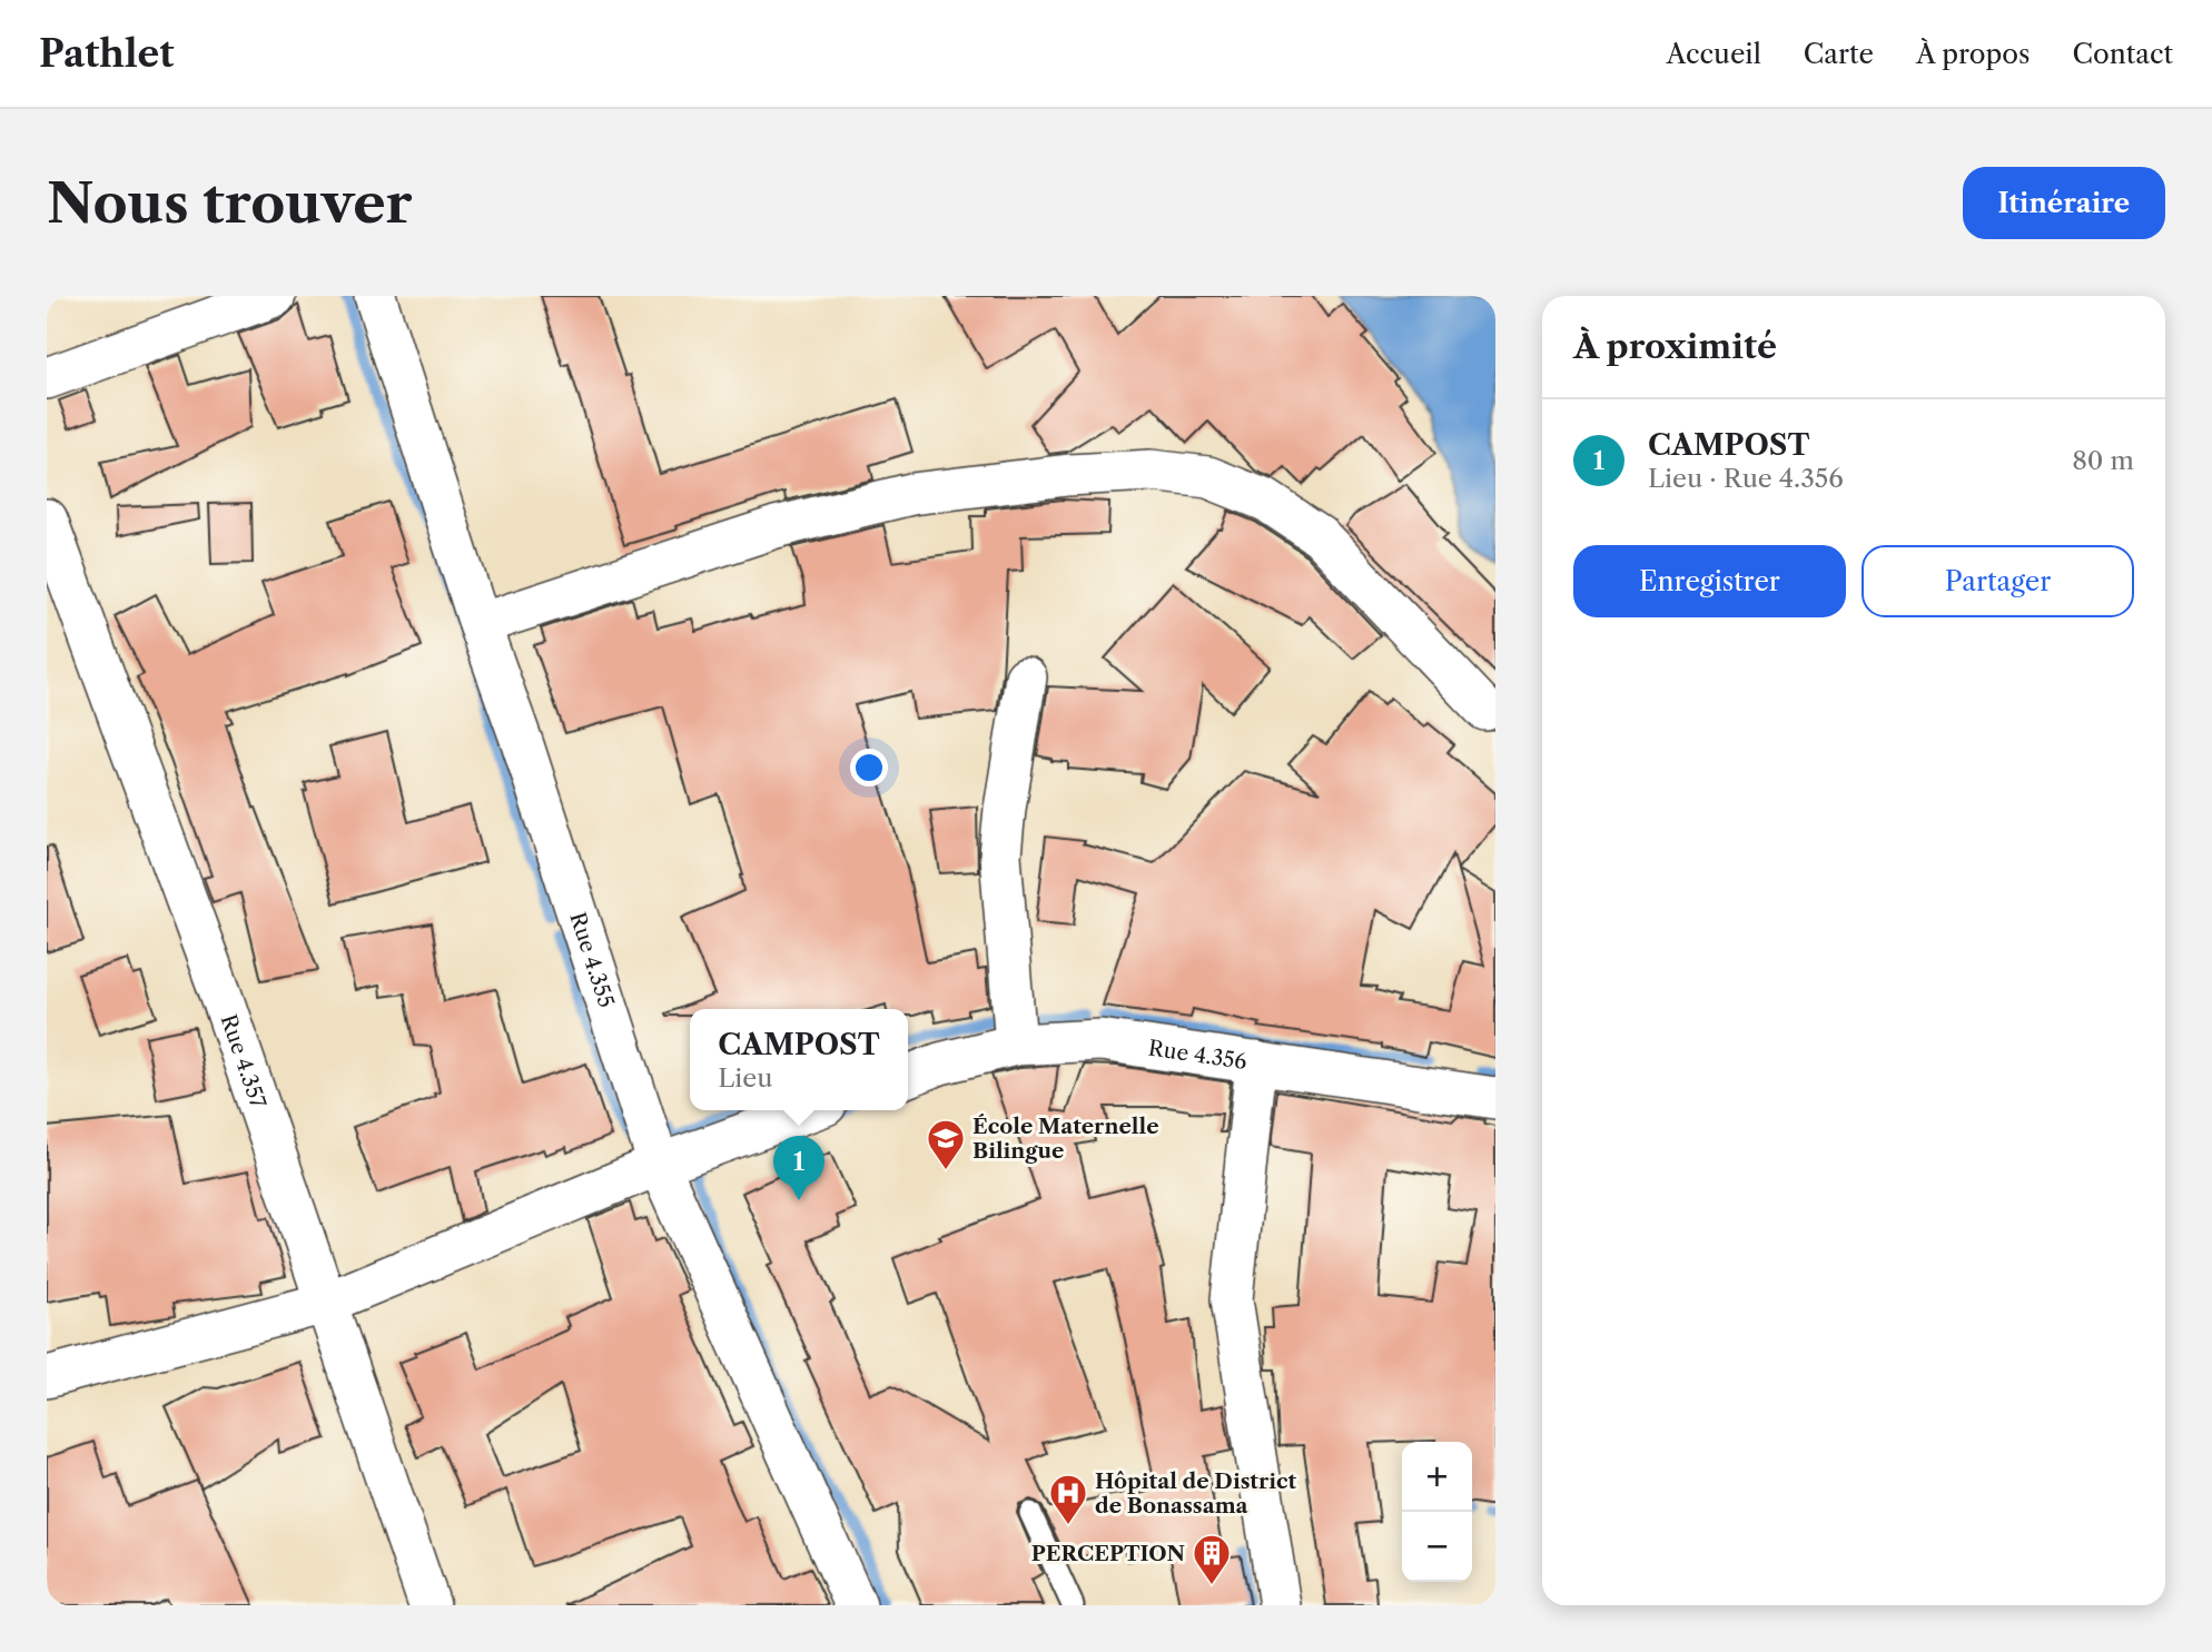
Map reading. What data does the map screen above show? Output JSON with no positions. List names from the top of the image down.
{
  "streets": {
    "street": ["Rue 4.355", "Rue 4.356", "Rue 4.357"]
  },
  "places": {
    "school or university": ["École Maternelle Bilingue"],
    "hospital": ["Hôpital de District de Bonassama"],
    "building": ["PERCEPTION"]
  },
  "page": {
    "header": "Pathlet",
    "nav": [
      "Accueil",
      "Carte",
      "À propos",
      "Contact"
    ],
    "buttons": [
      "Itinéraire",
      ["Enregistrer", "Partager"]
    ],
    "title": "Nous trouver",
    "heading": "À proximité",
    "list": [
      {
        "mark": "1",
        "name": "CAMPOST",
        "note": "Lieu · Rue 4.356",
        "value": "80 m"
      }
    ],
    "popup": ["CAMPOST", "Lieu"],
    "pins": "1",
    "map_buttons": ["+", "−"]
  }
}
